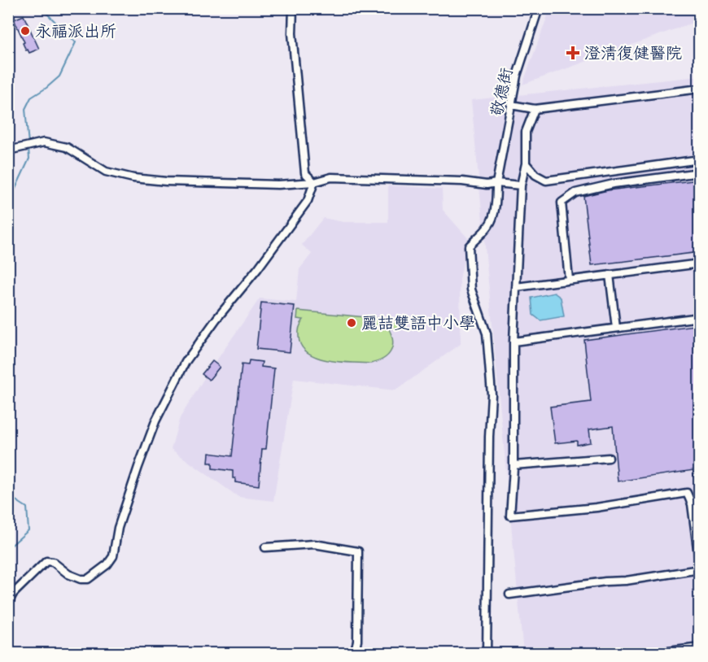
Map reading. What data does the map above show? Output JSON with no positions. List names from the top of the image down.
{
  "streets": {
    "street": ["敬德街"]
  },
  "places": {
    "other": ["永福派出所", "麗喆雙語中小學"],
    "health": ["澄清復健醫院"]
  }
}
